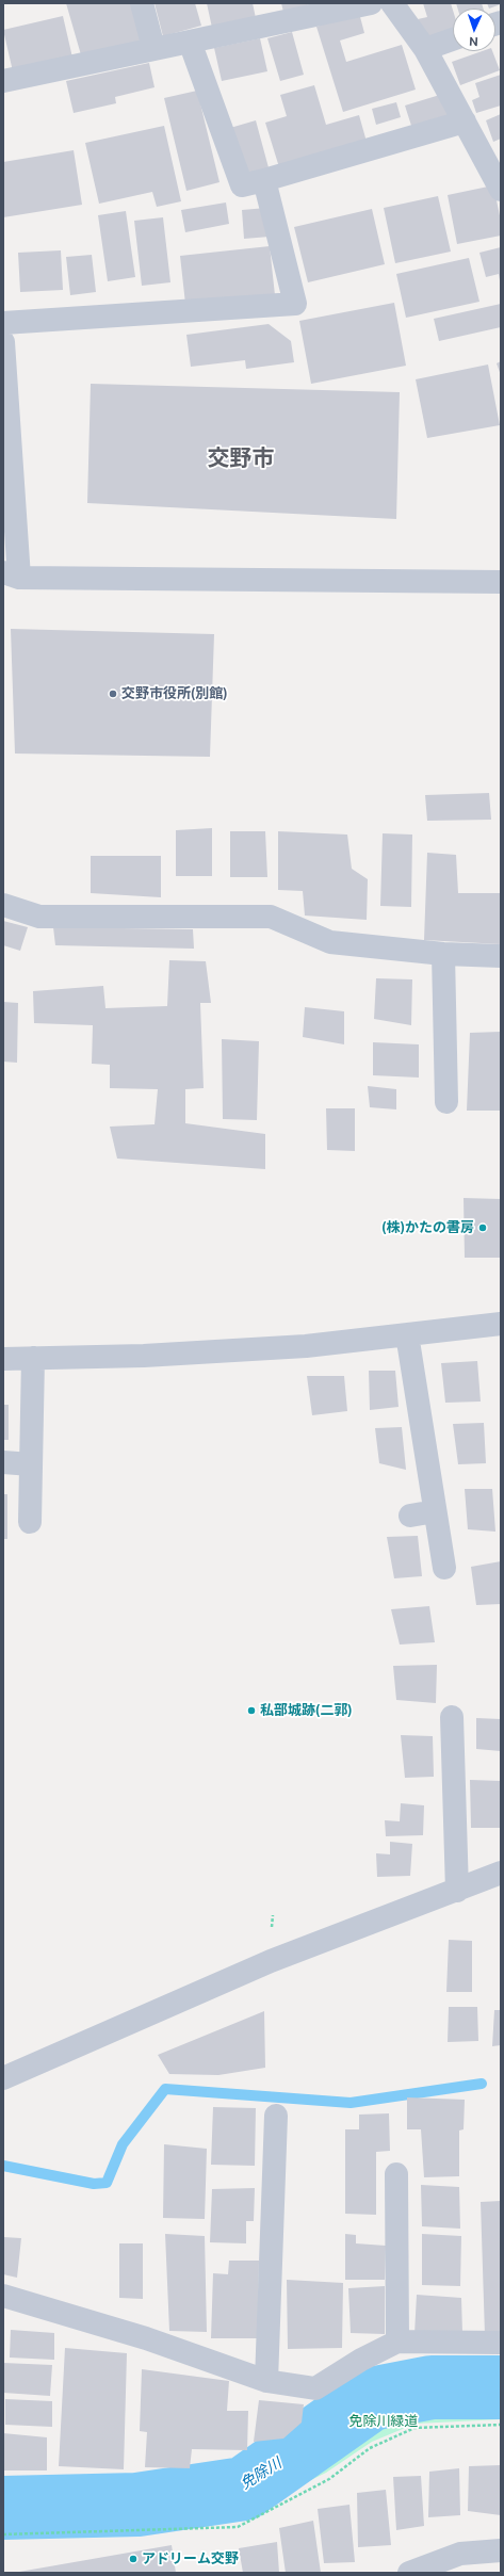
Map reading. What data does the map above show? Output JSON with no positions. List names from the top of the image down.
{
  "districts": ["交野市"],
  "water": ["免除川"],
  "parks": ["免除川緑道"],
  "places": [
    "交野市役所(別館)",
    "(株)かたの書房",
    "私部城跡(二郭)",
    "アドリーム交野"
  ],
  "north": "bottom"
}
